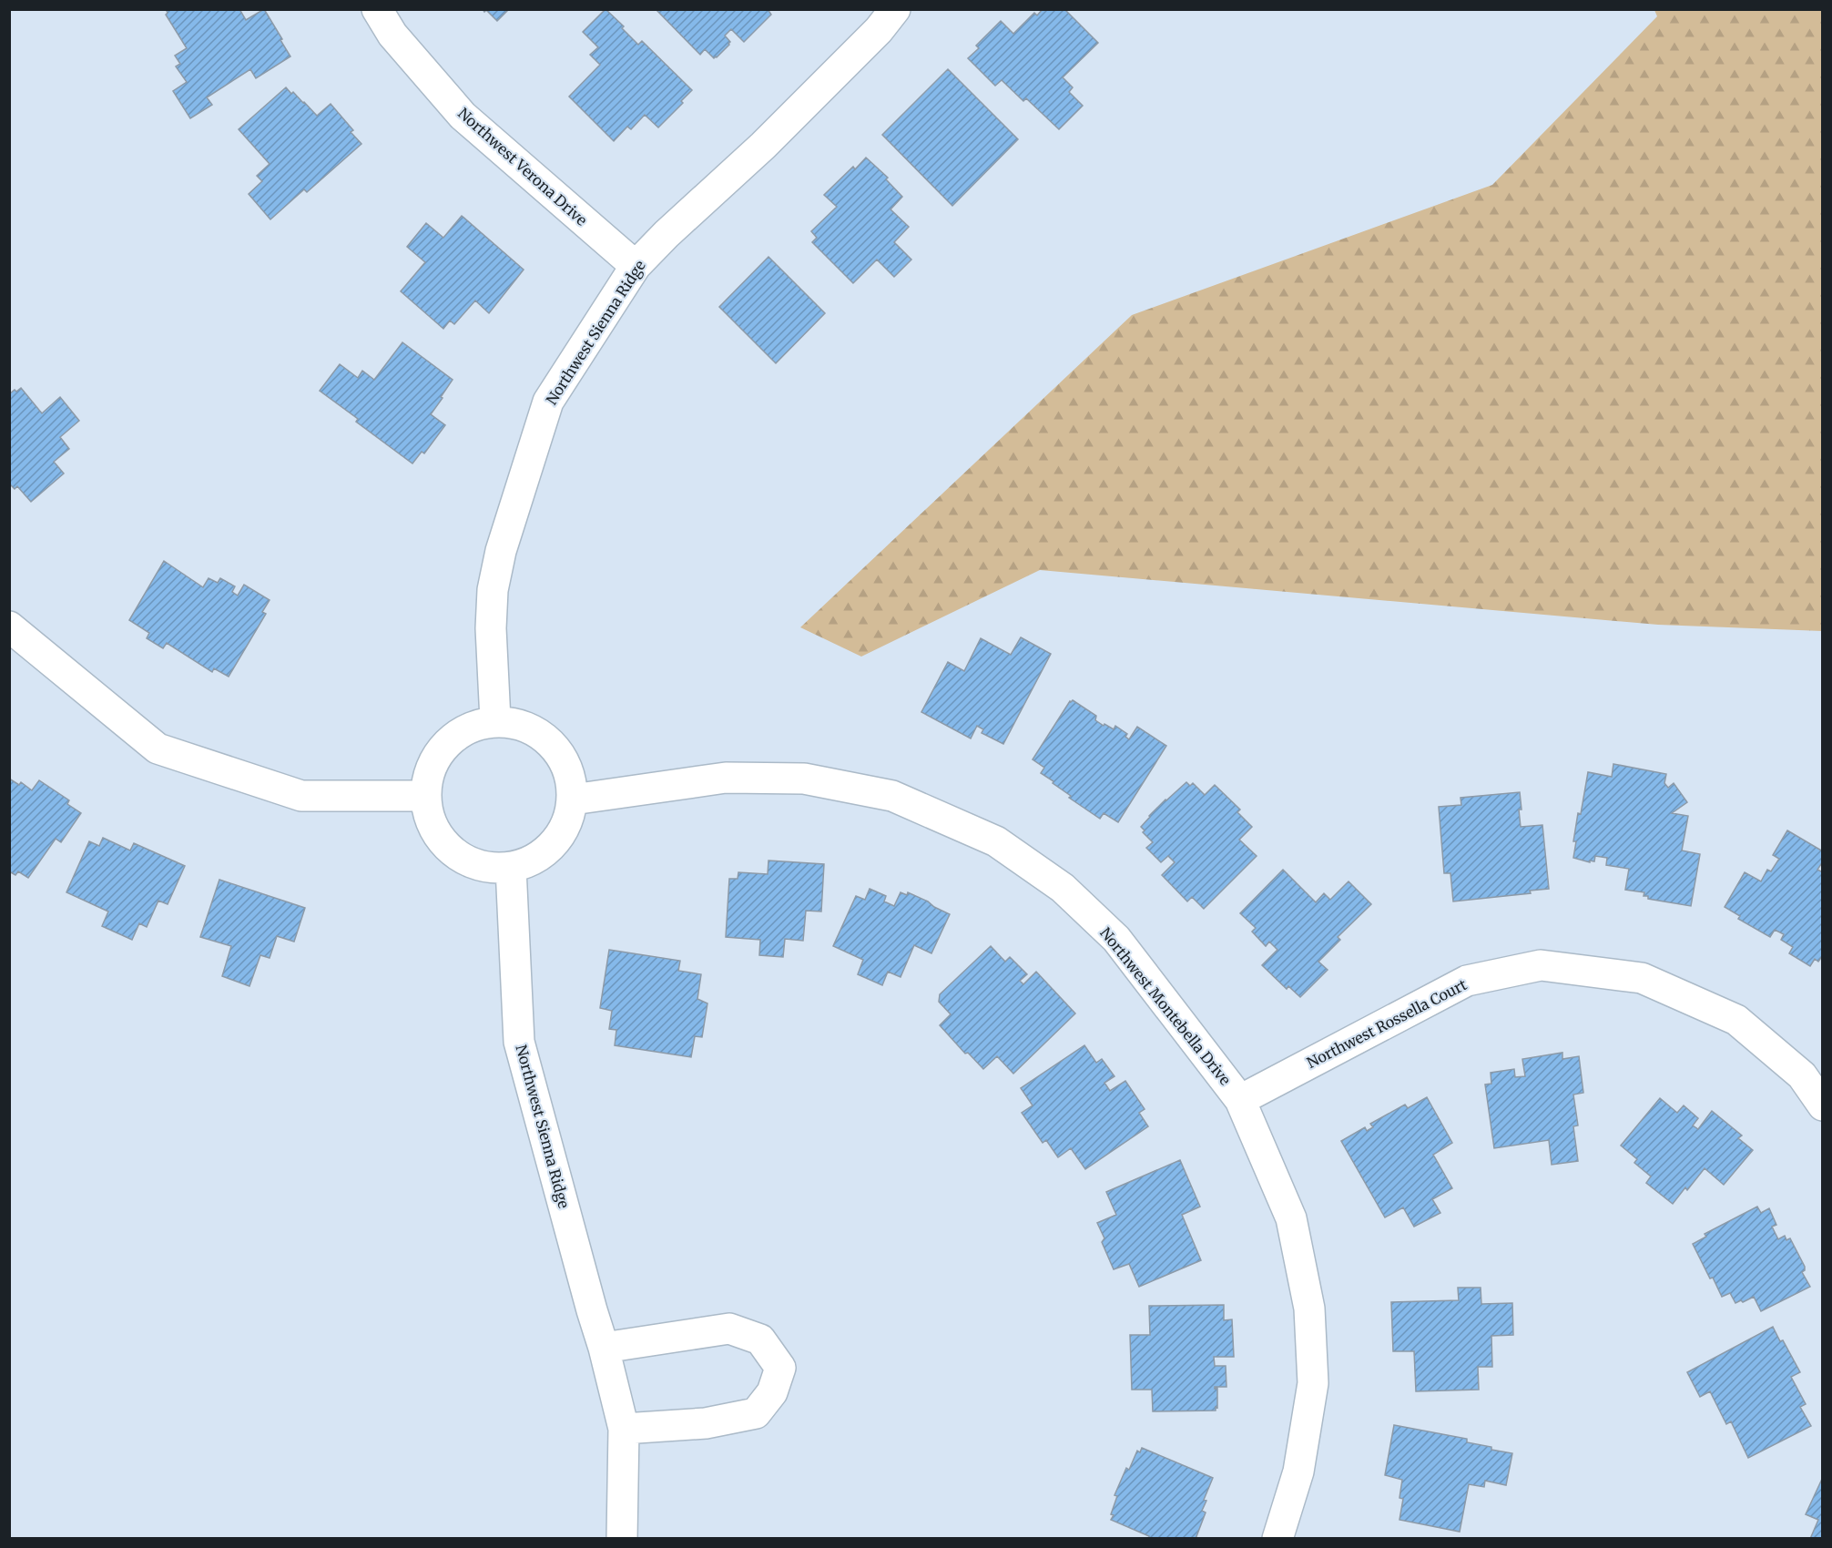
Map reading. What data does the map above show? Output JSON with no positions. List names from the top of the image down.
{
  "streets": {
    "street": [
      "Northwest Verona Drive",
      "Northwest Sienna Ridge",
      "Northwest Montebella Drive",
      "Northwest Rossella Court"
    ]
  },
  "crossings": [
    ["Northwest Verona Drive", "Northwest Sienna Ridge"],
    ["Northwest Sienna Ridge", "Northwest Montebella Drive"],
    ["Northwest Montebella Drive", "Northwest Rossella Court"]
  ]
}
